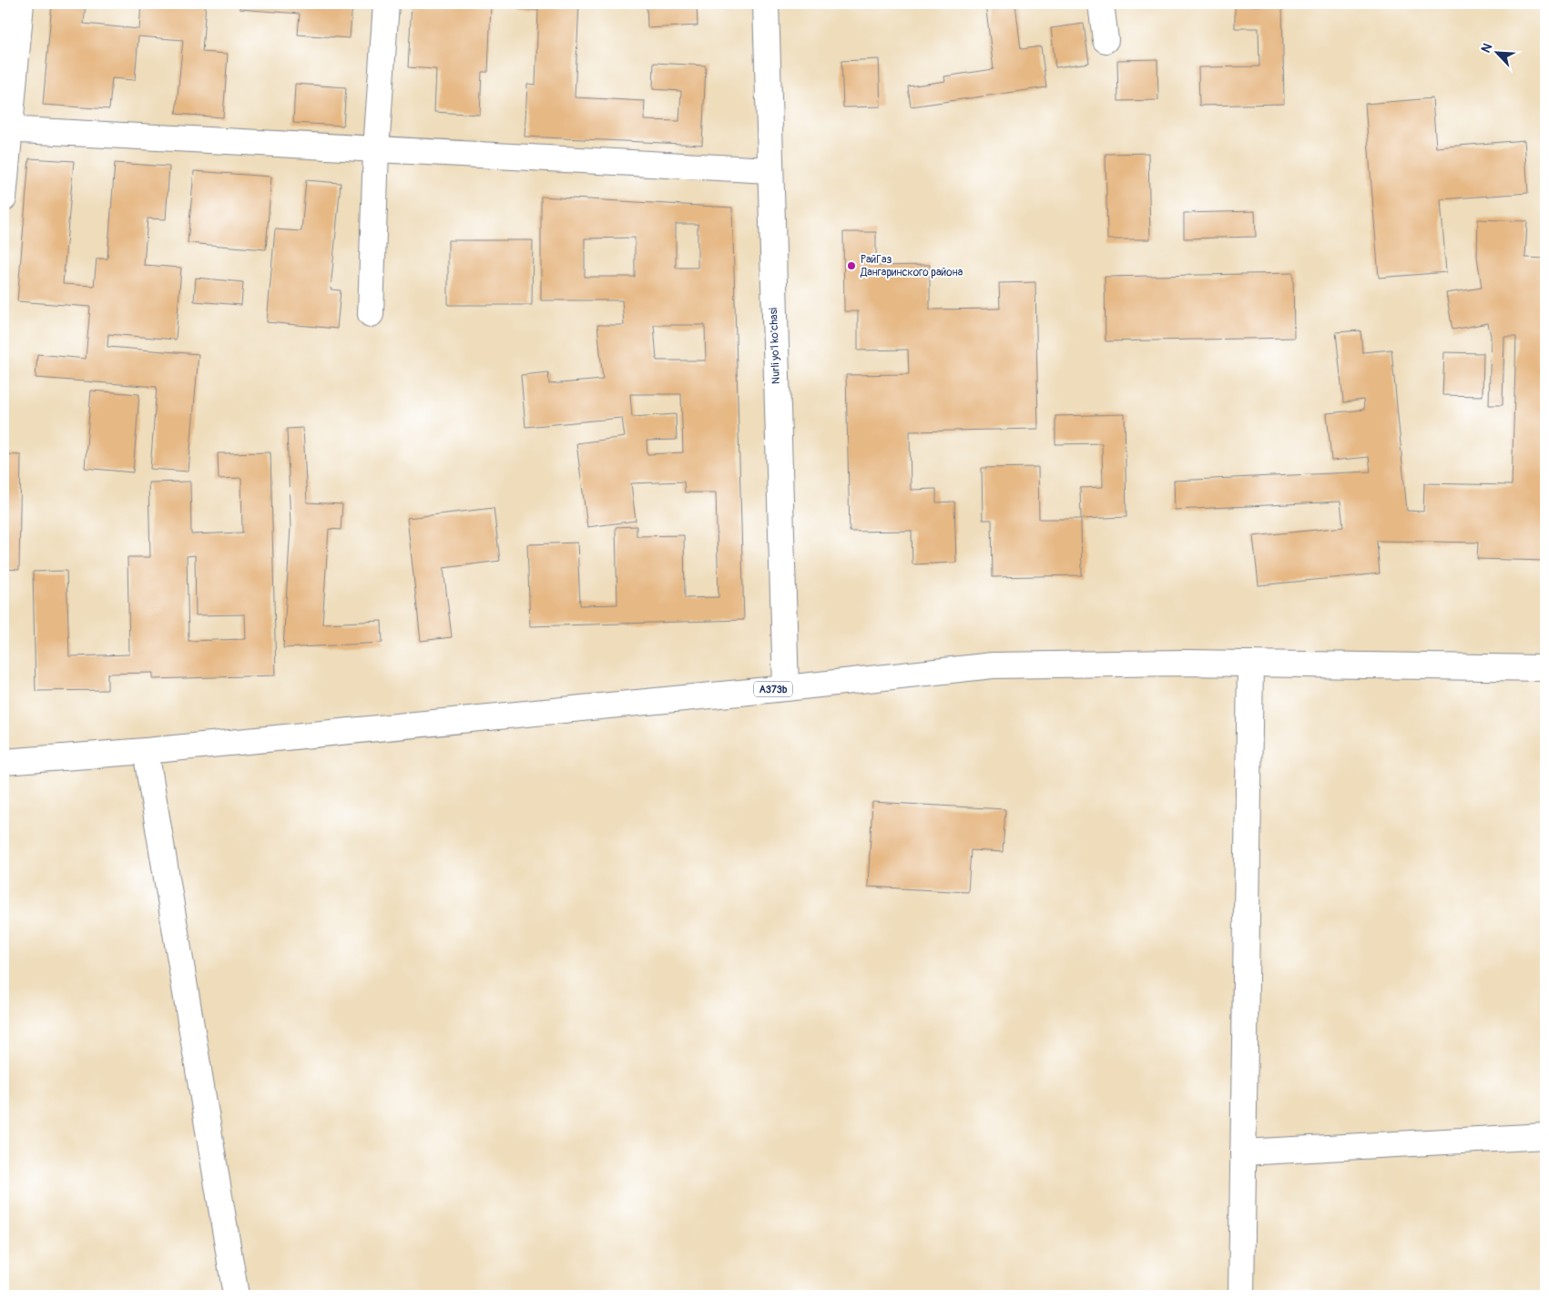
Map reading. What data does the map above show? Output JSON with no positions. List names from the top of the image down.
{
  "streets": {
    "main road": ["Nurli yo'l ko'chasi", "A373b"]
  },
  "crossings": [
    ["Nurli yo'l ko'chasi", "A373b"]
  ],
  "places": ["РайГаз Дангаринского района"],
  "north": "top left"
}
